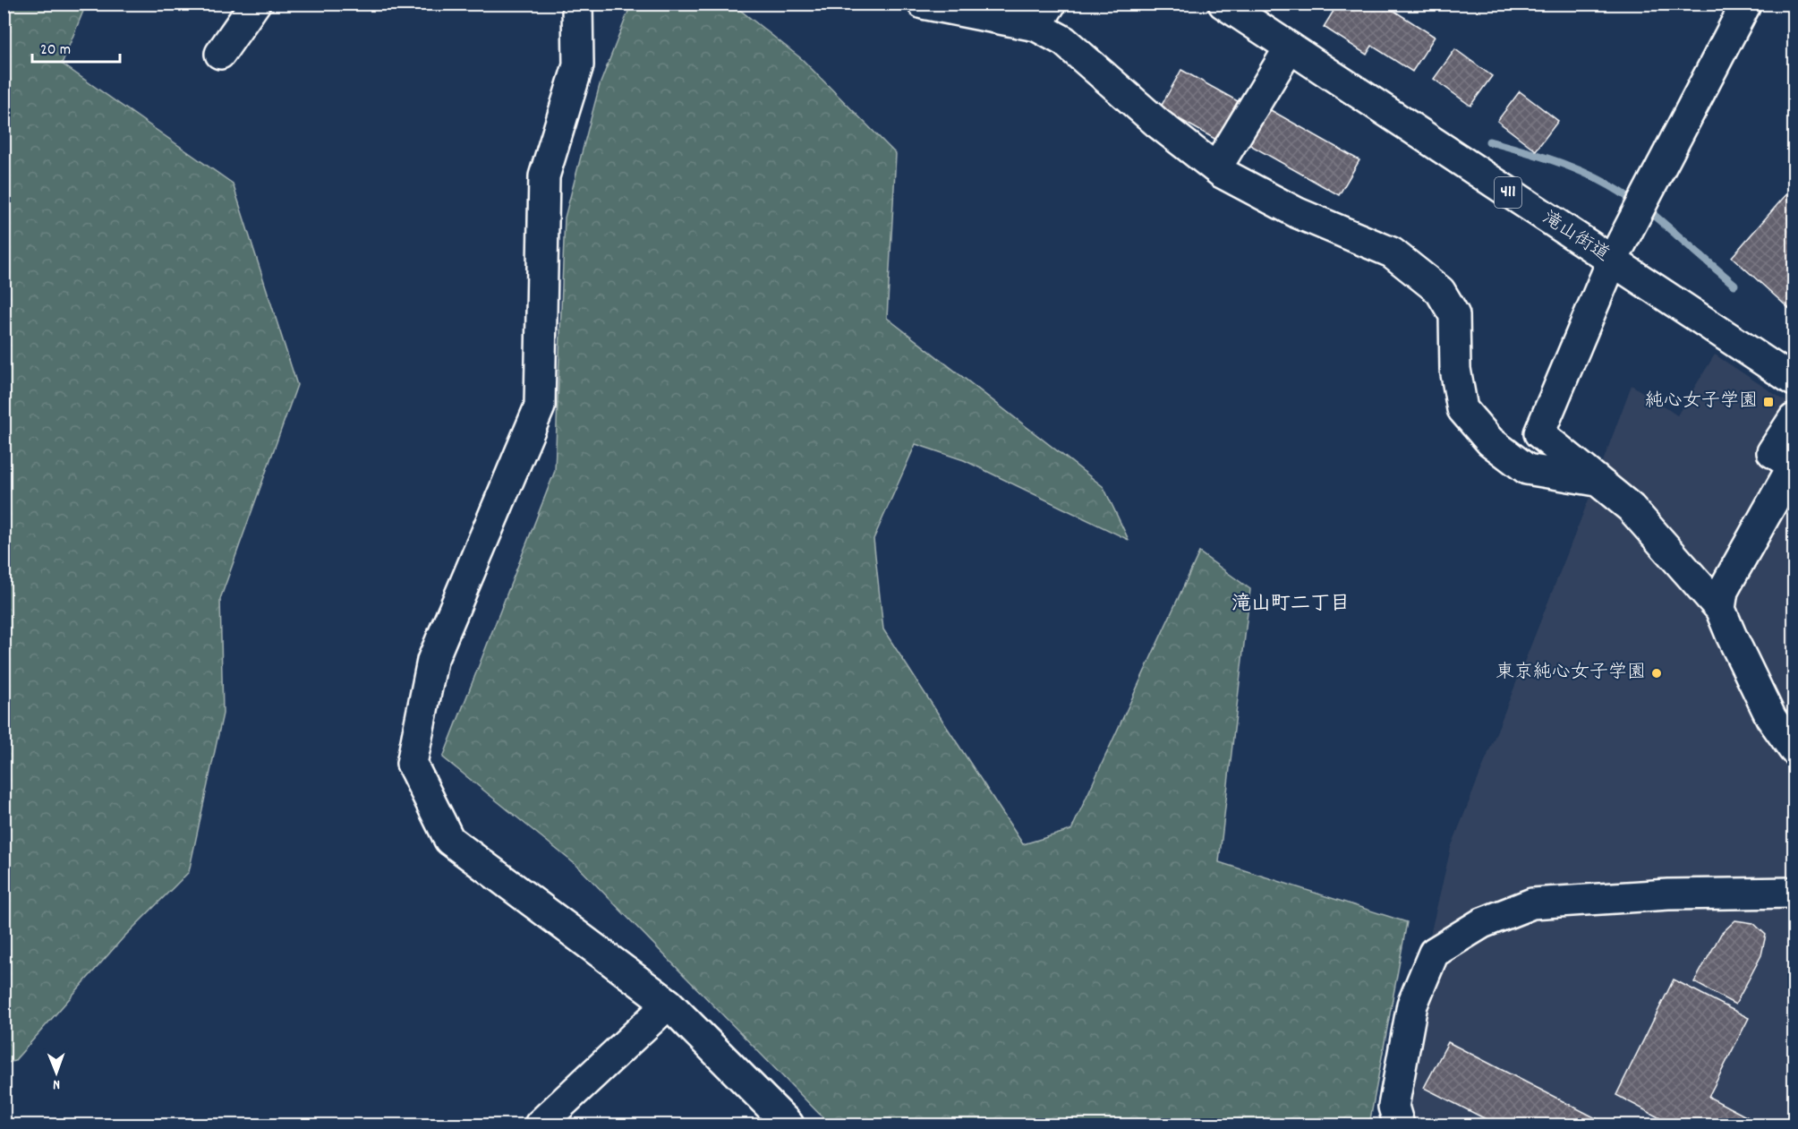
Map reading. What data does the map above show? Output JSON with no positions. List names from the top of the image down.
{
  "streets": {
    "main road": ["411", "滝山街道"]
  },
  "districts": ["滝山町二丁目"],
  "places": {
    "transit": ["純心女子学園"],
    "other": ["東京純心女子学園"]
  },
  "scale_bar": "20 m",
  "north": "bottom"
}
